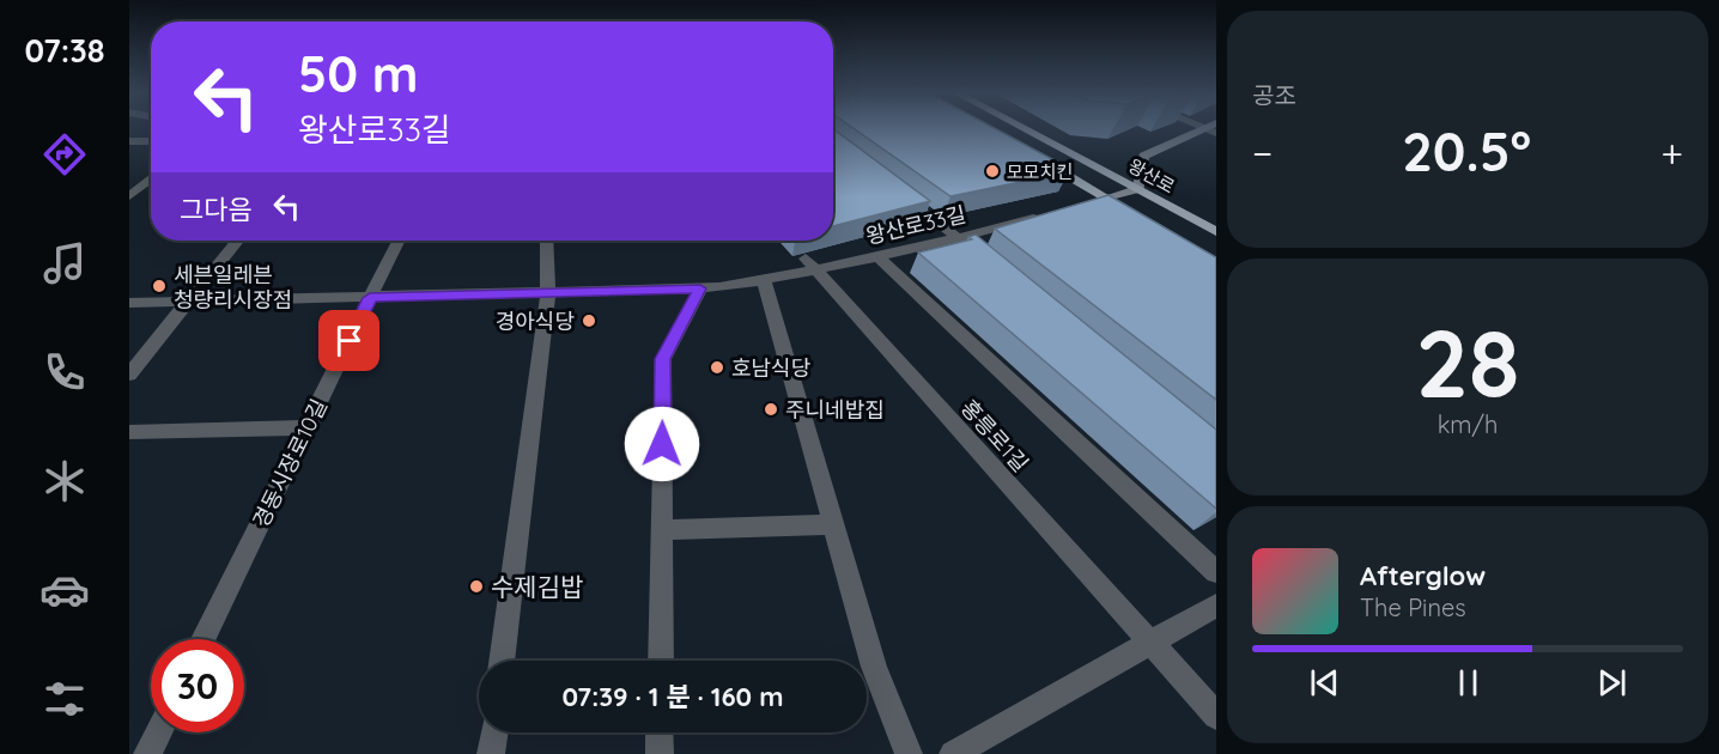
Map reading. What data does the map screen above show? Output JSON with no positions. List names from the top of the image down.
{
  "streets": {
    "main road": ["왕산로"],
    "street": ["왕산로33길", "홍릉로1길", "경동시장로10길"]
  },
  "crossings": [
    ["왕산로33길", "홍릉로1길"],
    ["왕산로33길", "경동시장로10길"]
  ],
  "places": [
    "모모치킨",
    "세븐일레븐 청량리시장점",
    "경아식당",
    "호남식당",
    "주니네밥집",
    "수제김밥"
  ],
  "page": {
    "tabs": "07:38",
    "tile": [
      "공조",
      ["28", "km/h"]
    ],
    "turn": ["50 m", "왕산로33길"],
    "heat": ["−", "20.5°", "+"],
    "then": "그다음",
    "song": ["Afterglow", "The Pines"],
    "limit": "30",
    "trip": "07:39 · 1 분 · 160 m"
  }
}
